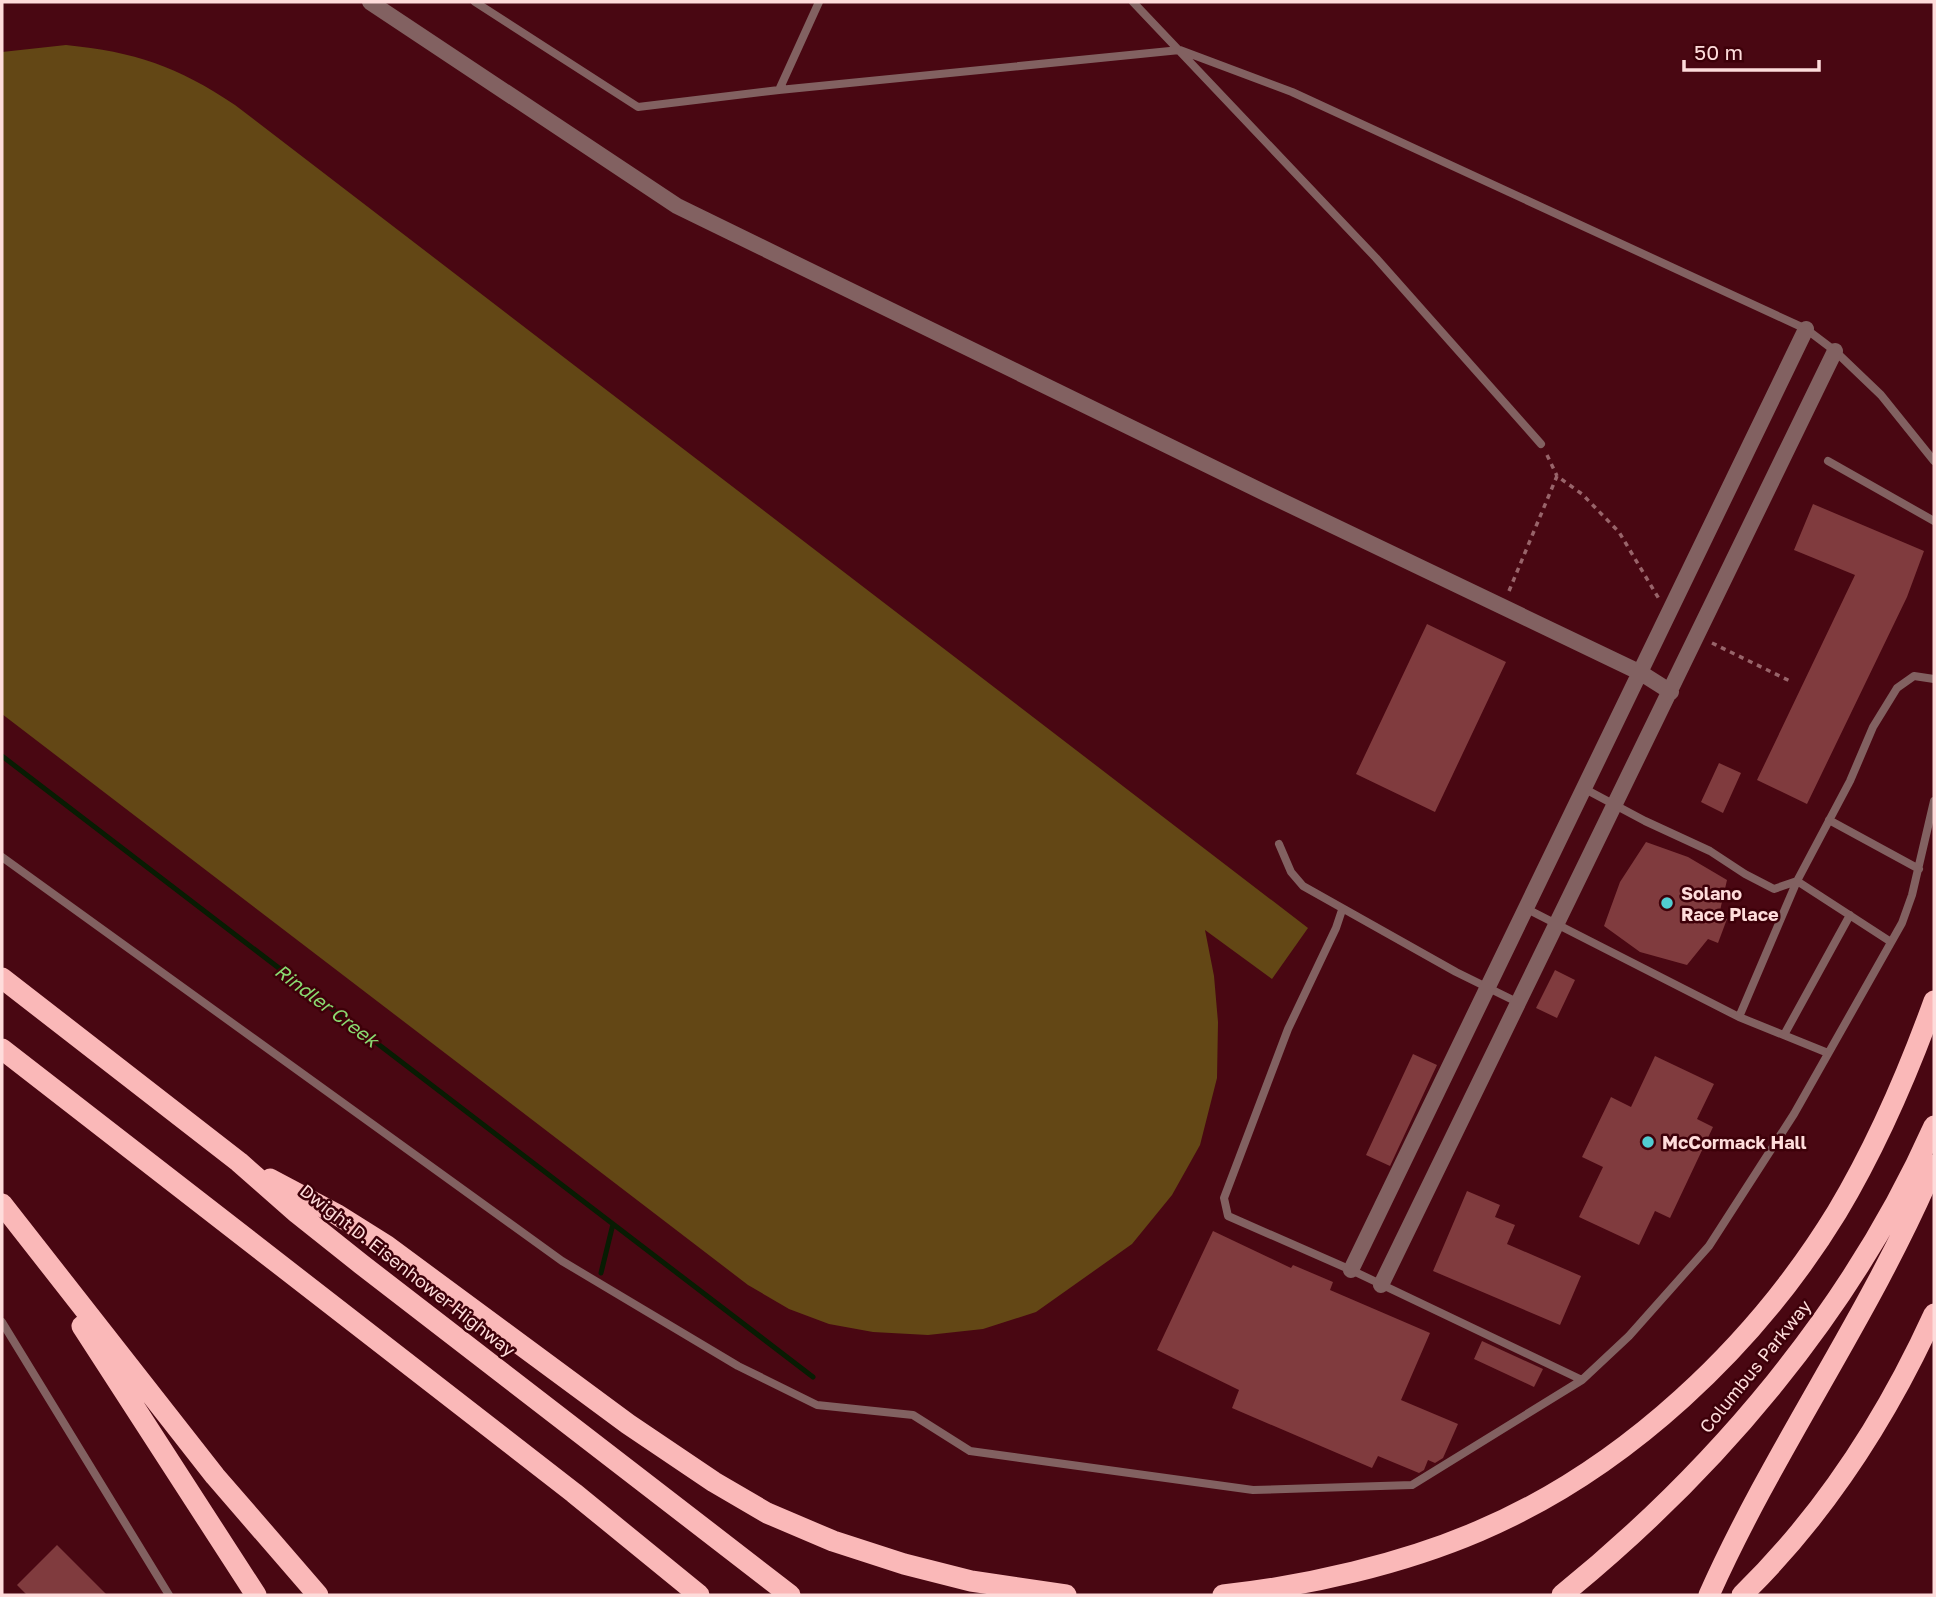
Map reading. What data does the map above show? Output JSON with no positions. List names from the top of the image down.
{
  "streets": {
    "highway": ["Dwight D. Eisenhower Highway", "Columbus Parkway"]
  },
  "water": ["Rindler Creek"],
  "places": ["Solano Race Place", "McCormack Hall"],
  "scale_bar": "50 m"
}
